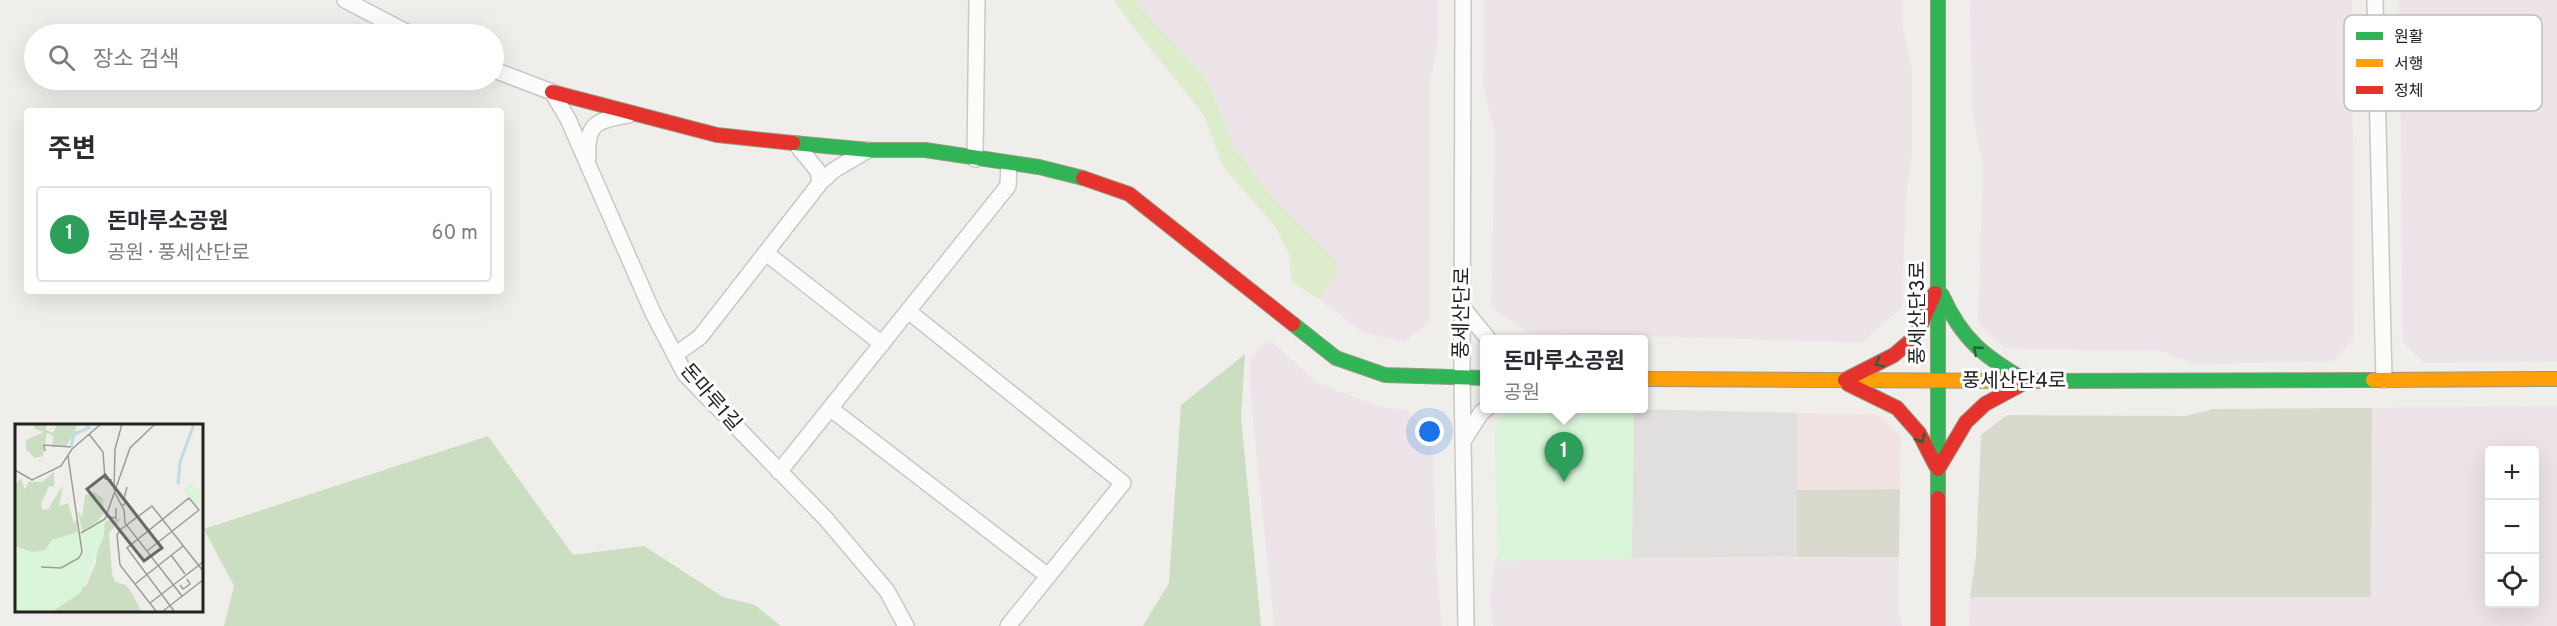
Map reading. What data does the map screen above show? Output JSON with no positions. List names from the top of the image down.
{
  "streets": {
    "street": [
      "풍세산단로",
      "풍세산단3로",
      "풍세산단4로",
      "돈마루1길"
    ]
  },
  "crossings": [
    ["풍세산단3로", "풍세산단4로"]
  ],
  "legend": ["원활", "서행", "정체"],
  "page": {
    "search": "장소 검색",
    "heading": "주변",
    "list": [
      {
        "mark": "1",
        "name": "돈마루소공원",
        "note": "공원 · 풍세산단로",
        "value": "60 m"
      }
    ],
    "popup": ["돈마루소공원", "공원"],
    "pins": "1",
    "map_buttons": ["+", "−"]
  }
}
